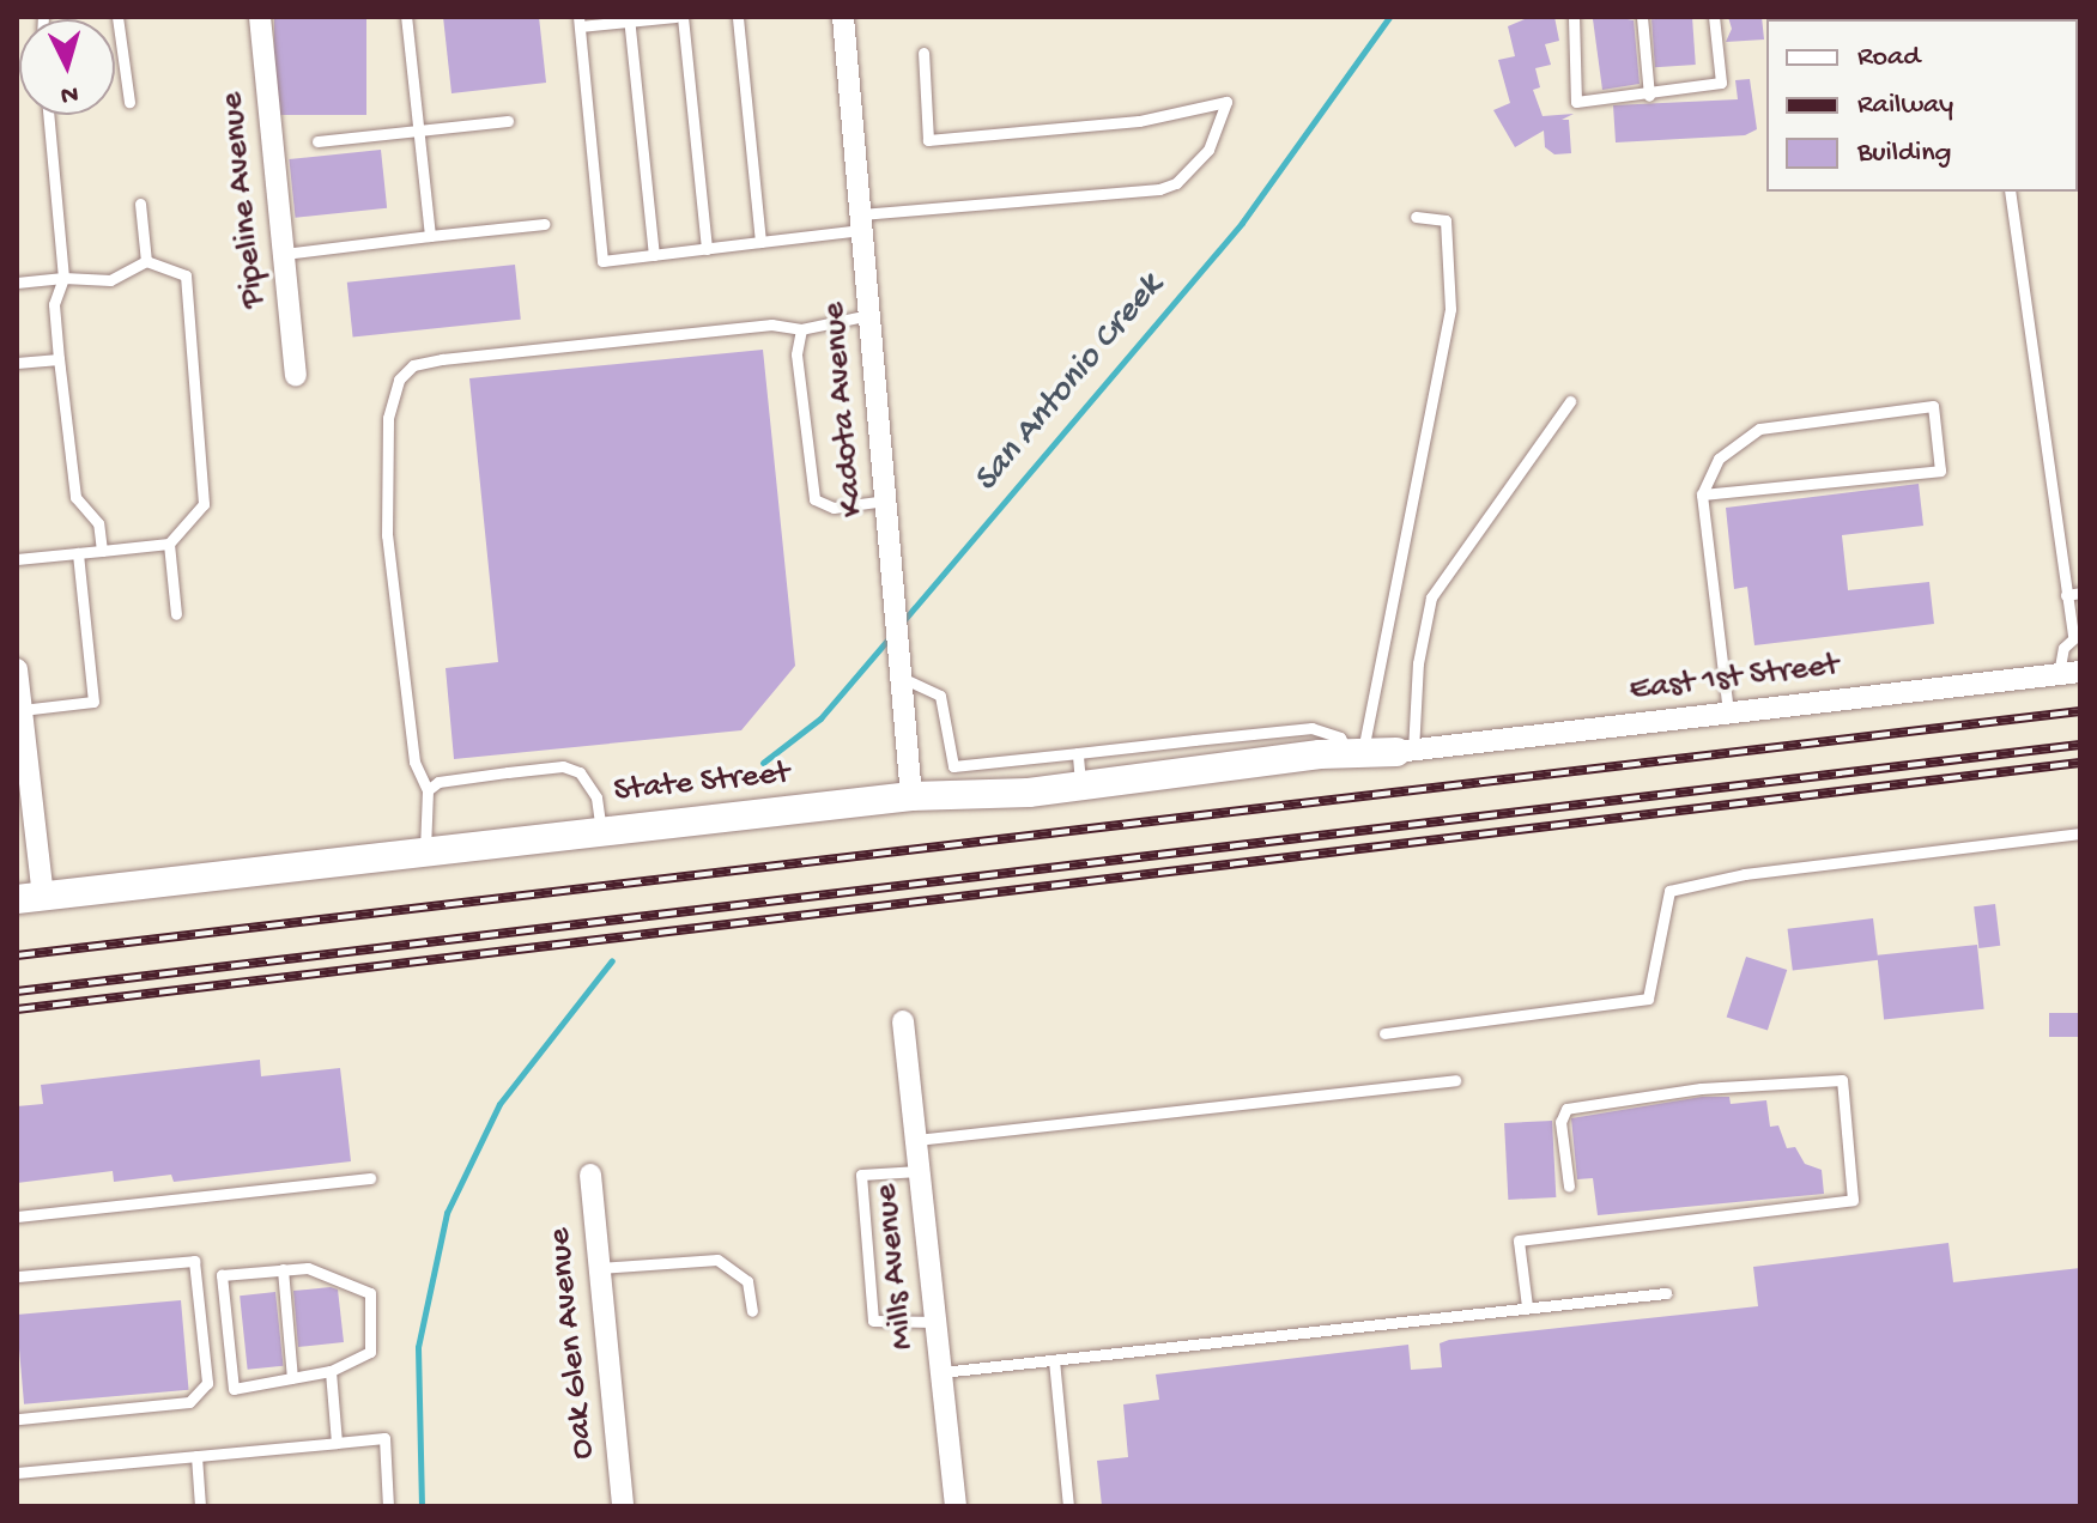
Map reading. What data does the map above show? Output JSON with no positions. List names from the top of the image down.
{
  "streets": {
    "street": [
      "Pipeline Avenue",
      "Kadota Avenue",
      "East 1st Street",
      "State Street",
      "Mills Avenue",
      "Oak Glen Avenue"
    ]
  },
  "crossings": [
    ["Kadota Avenue", "State Street"],
    ["East 1st Street", "State Street"]
  ],
  "water": ["San Antonio Creek"],
  "legend": ["Road", "Railway", "Building"],
  "north": "bottom"
}
